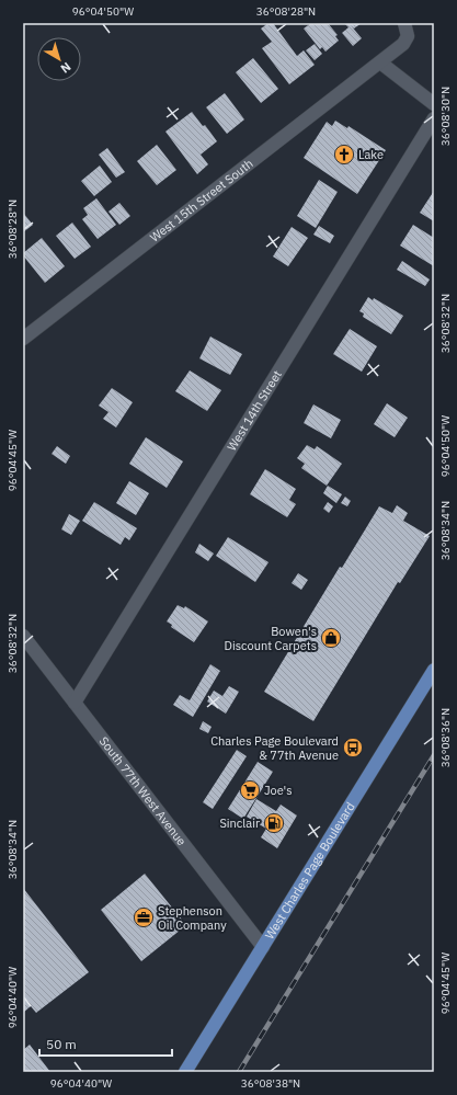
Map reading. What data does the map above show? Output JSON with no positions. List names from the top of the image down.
{
  "streets": {
    "main road": ["West Charles Page Boulevard"],
    "street": ["West 15th Street South", "West 14th Street", "South 77th West Avenue"]
  },
  "crossings": [
    ["West 14th Street", "South 77th West Avenue"],
    ["South 77th West Avenue", "West Charles Page Boulevard"]
  ],
  "places": {
    "church": ["Lake"],
    "shop": ["Bowen's Discount Carpets"],
    "bus stop": ["Charles Page Boulevard & 77th Avenue"],
    "supermarket": ["Joe's"],
    "fuel station": ["Sinclair"],
    "office": ["Stephenson Oil Company"]
  },
  "scale_bar": "50 m",
  "north": "bottom right",
  "coordinates": [
    "96°04'50\"W",
    "36°08'28\"N",
    "36°08'30\"N",
    "36°08'32\"N",
    "96°04'45\"W",
    "36°08'34\"N",
    "36°08'36\"N",
    "96°04'40\"W",
    "36°08'38\"N"
  ]
}
